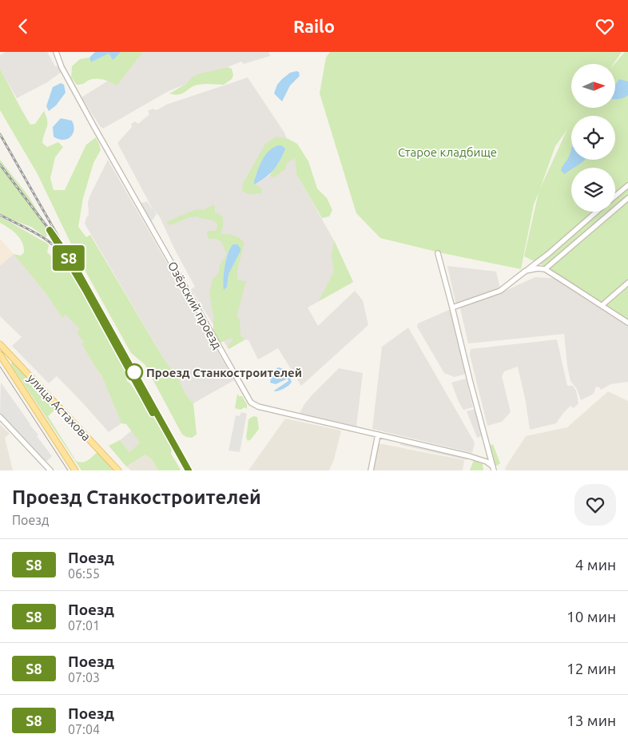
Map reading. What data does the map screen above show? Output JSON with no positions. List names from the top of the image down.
{
  "streets": {
    "main road": ["улица Астахова"],
    "street": ["Озёрский проезд"]
  },
  "parks": ["Старое кладбище"],
  "places": ["Проезд Станкостроителей"],
  "north": "right",
  "page": {
    "header": "Railo",
    "on_map": "S8",
    "heading": ["Проезд Станкостроителей", "Поезд"],
    "list": [
      {
        "mark": "S8",
        "name": "Поезд",
        "note": "06:55",
        "value": "4 мин"
      },
      {
        "mark": "S8",
        "name": "Поезд",
        "note": "07:01",
        "value": "10 мин"
      },
      {
        "mark": "S8",
        "name": "Поезд",
        "note": "07:03",
        "value": "12 мин"
      },
      {
        "mark": "S8",
        "name": "Поезд",
        "note": "07:04",
        "value": "13 мин"
      }
    ]
  }
}
